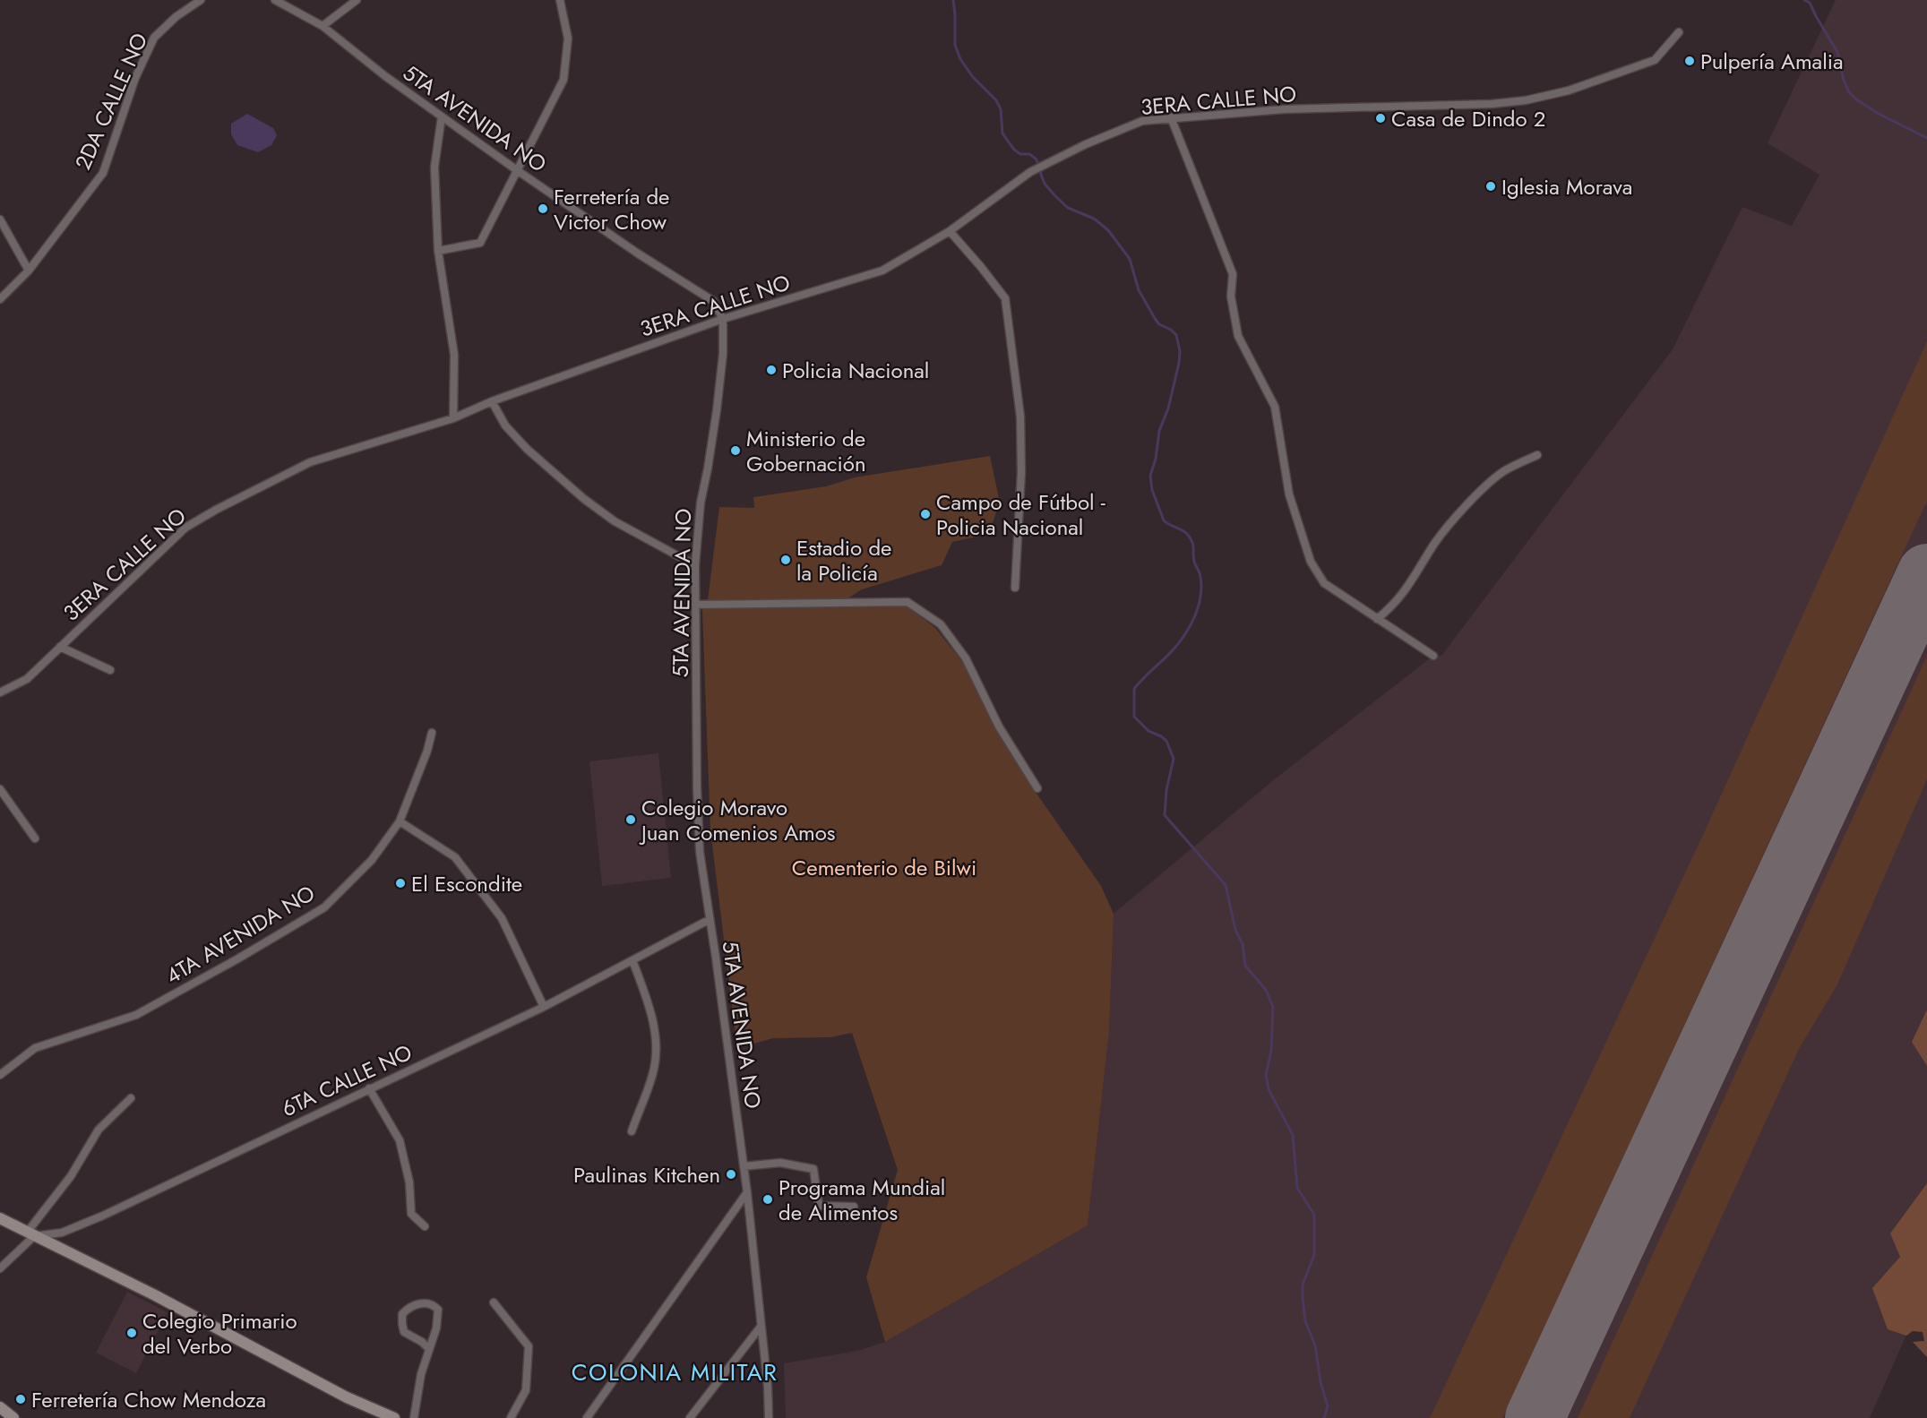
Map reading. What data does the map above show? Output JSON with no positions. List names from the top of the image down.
{
  "streets": {
    "street": [
      "3ERA CALLE NO",
      "2DA CALLE NO",
      "5TA AVENIDA NO",
      "4TA AVENIDA NO",
      "6TA CALLE NO"
    ]
  },
  "crossings": [
    ["3ERA CALLE NO", "5TA AVENIDA NO"],
    ["5TA AVENIDA NO", "6TA CALLE NO"]
  ],
  "districts": ["COLONIA MILITAR"],
  "parks": ["Cementerio de Bilwi"],
  "places": [
    "Pulpería Amalia",
    "Casa de Dindo 2",
    "Iglesia Morava",
    "Ferretería de Victor Chow",
    "Policia Nacional",
    "Ministerio de Gobernación",
    "Campo de Fútbol - Policia Nacional",
    "Estadio de la Policía",
    "Colegio Moravo Juan Comenios Amos",
    "El Escondite",
    "Paulinas Kitchen",
    "Programa Mundial de Alimentos",
    "Colegio Primario del Verbo",
    "Ferretería Chow Mendoza"
  ]
}
